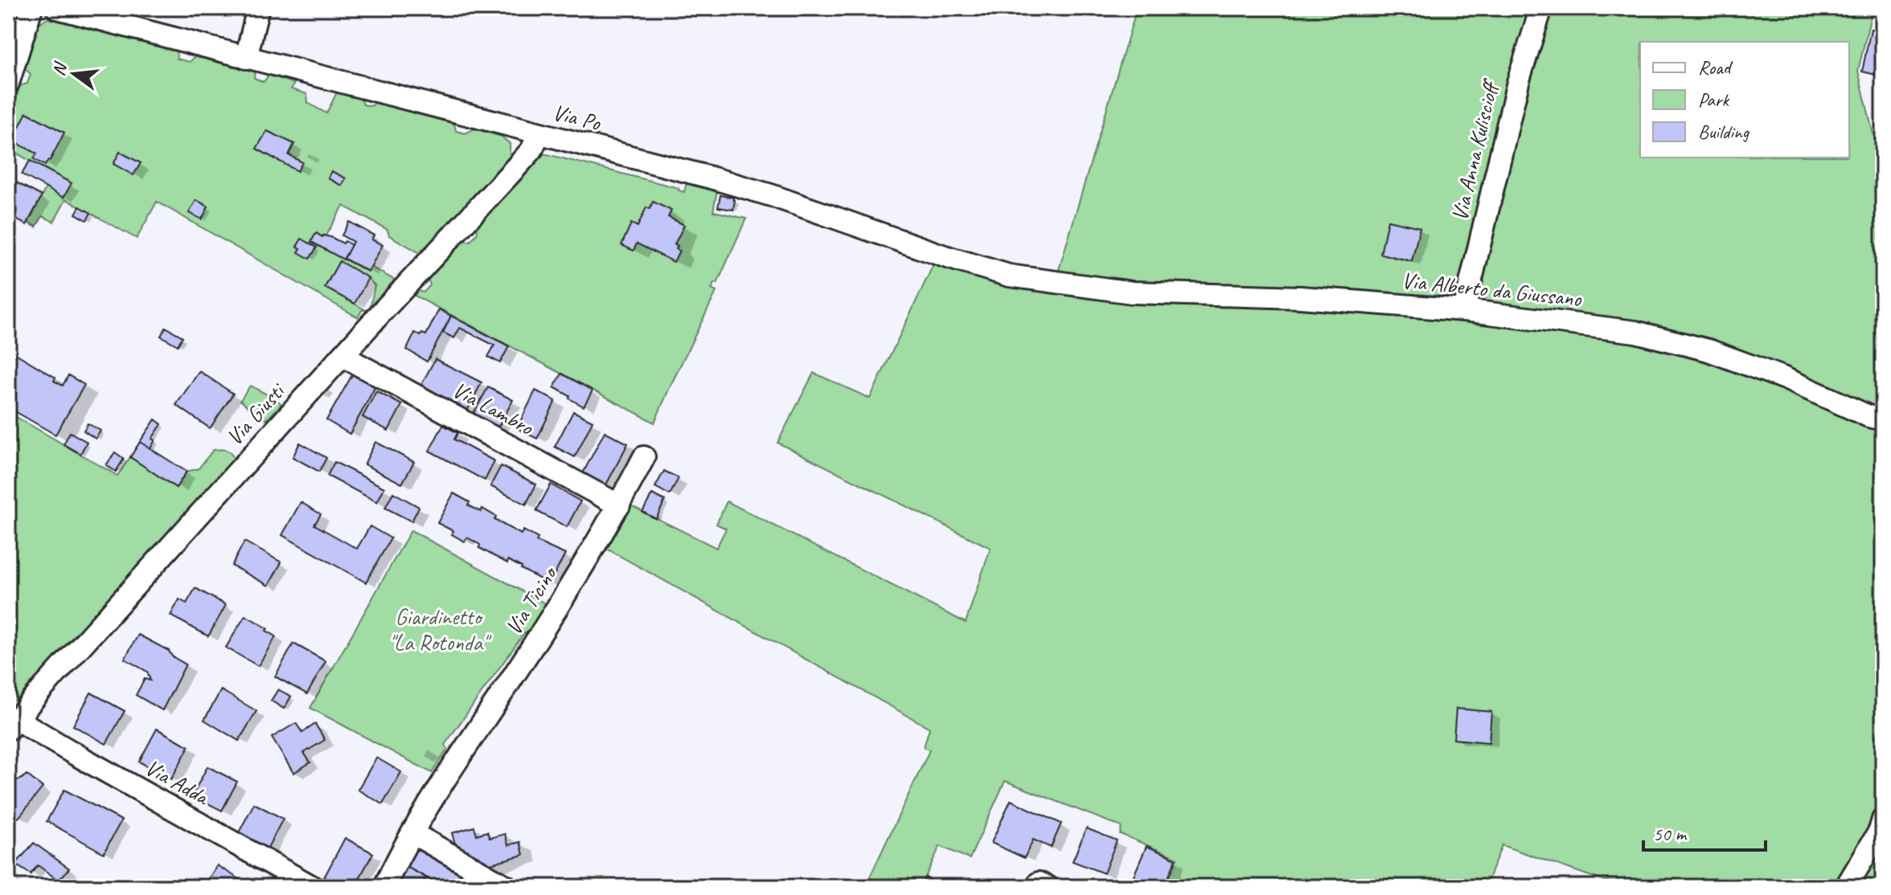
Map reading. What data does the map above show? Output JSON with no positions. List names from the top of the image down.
{
  "streets": {
    "street": [
      "Via Po",
      "Via Anna Kuliscioff",
      "Via Alberto da Giussano",
      "Via Lambro",
      "Via Giusti",
      "Via Ticino",
      "Via Adda"
    ]
  },
  "crossings": [
    ["Via Po", "Via Alberto da Giussano"],
    ["Via Po", "Via Giusti"],
    ["Via Anna Kuliscioff", "Via Alberto da Giussano"],
    ["Via Lambro", "Via Giusti"],
    ["Via Lambro", "Via Ticino"],
    ["Via Giusti", "Via Adda"]
  ],
  "parks": ["Giardinetto \"La Rotonda\""],
  "legend": ["Road", "Park", "Building"],
  "scale_bar": "50 m",
  "north": "left"
}
